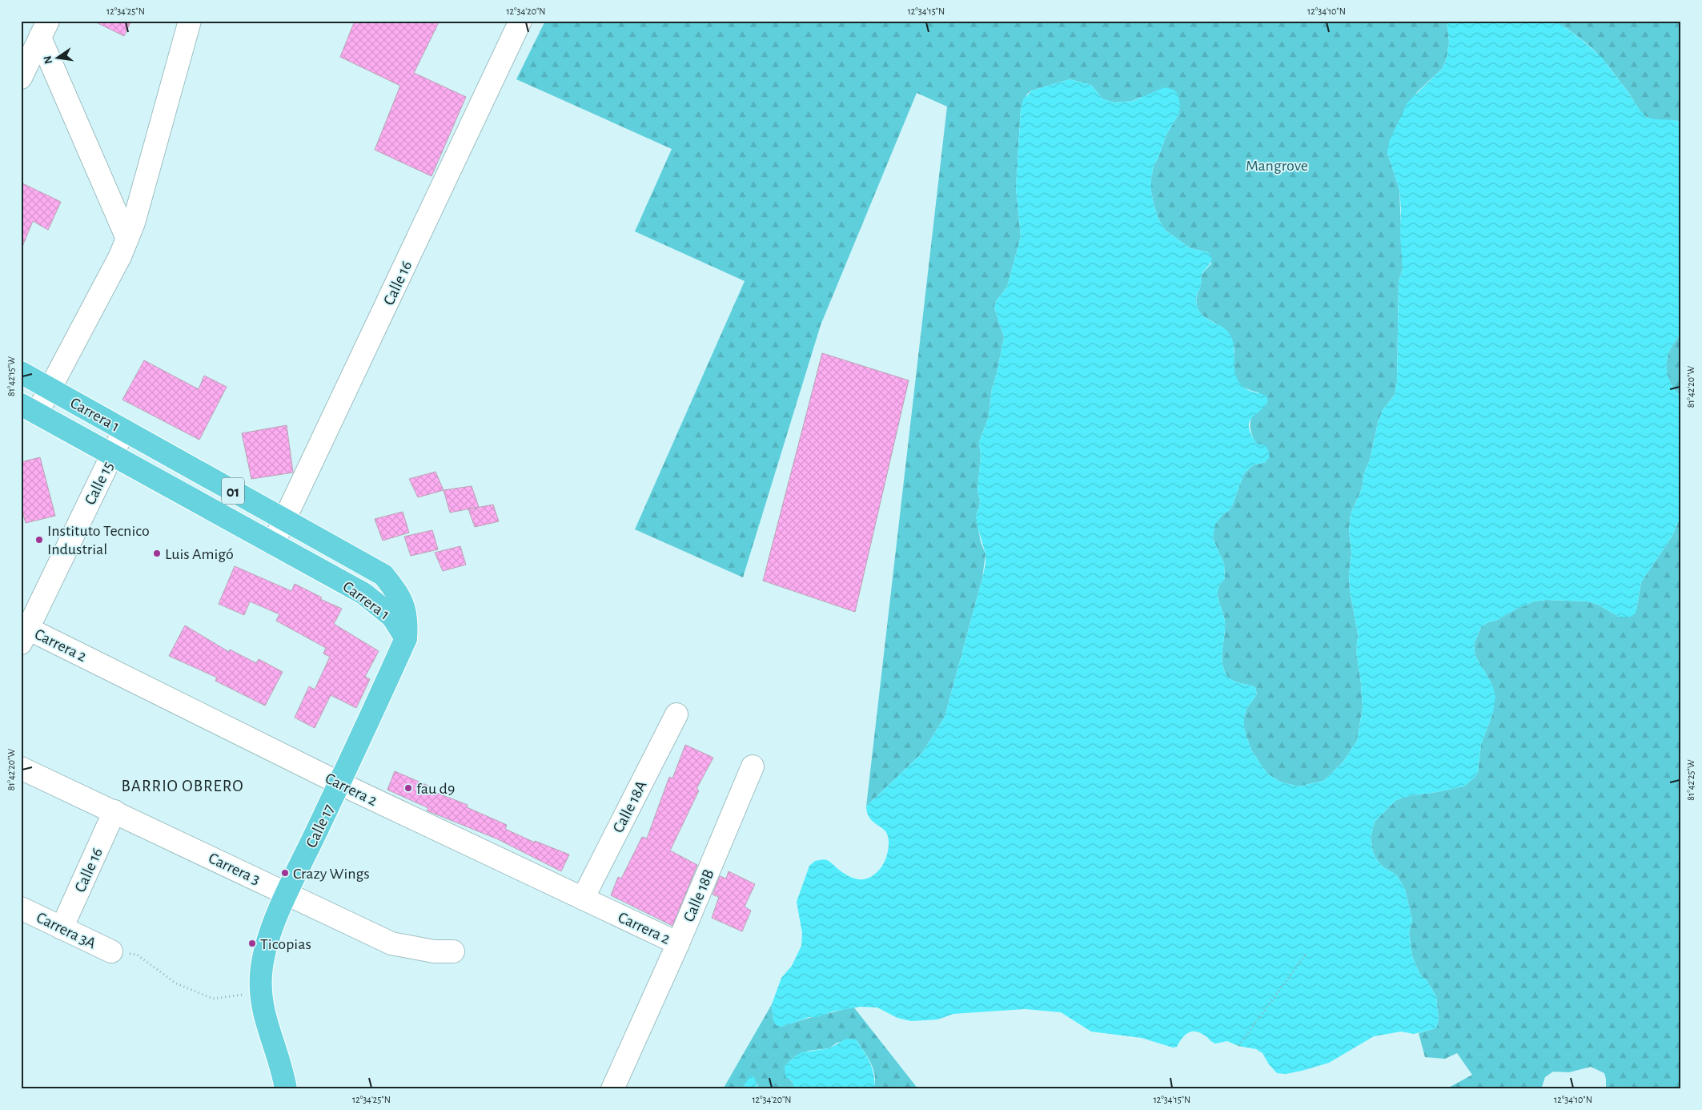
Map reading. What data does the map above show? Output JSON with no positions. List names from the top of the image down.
{
  "streets": {
    "highway": ["Carrera 1", "01", "Calle 17"],
    "street": [
      "Calle 16",
      "Calle 15",
      "Carrera 2",
      "Calle 18A",
      "Carrera 3",
      "Calle 18B",
      "Carrera 3A"
    ]
  },
  "crossings": [
    ["Calle 16", "Carrera 1"],
    ["Calle 16", "Carrera 3"],
    ["Calle 16", "Carrera 3A"],
    ["Carrera 1", "Calle 15"],
    ["Carrera 1", "Calle 17"],
    ["Calle 15", "Carrera 2"],
    ["Carrera 2", "Calle 18A"],
    ["Carrera 2", "Calle 17"],
    ["Carrera 2", "Calle 18B"],
    ["Calle 17", "Carrera 3"]
  ],
  "districts": ["BARRIO OBRERO"],
  "parks": ["Mangrove"],
  "places": [
    "Instituto Tecnico Industrial",
    "Luis Amigó",
    "fau d9",
    "Crazy Wings",
    "Ticopias"
  ],
  "north": "left",
  "coordinates": [
    "12°34'25\"N",
    "12°34'20\"N",
    "12°34'15\"N",
    "12°34'10\"N",
    "81°42'15\"W",
    "81°42'20\"W",
    "81°42'25\"W"
  ]
}
